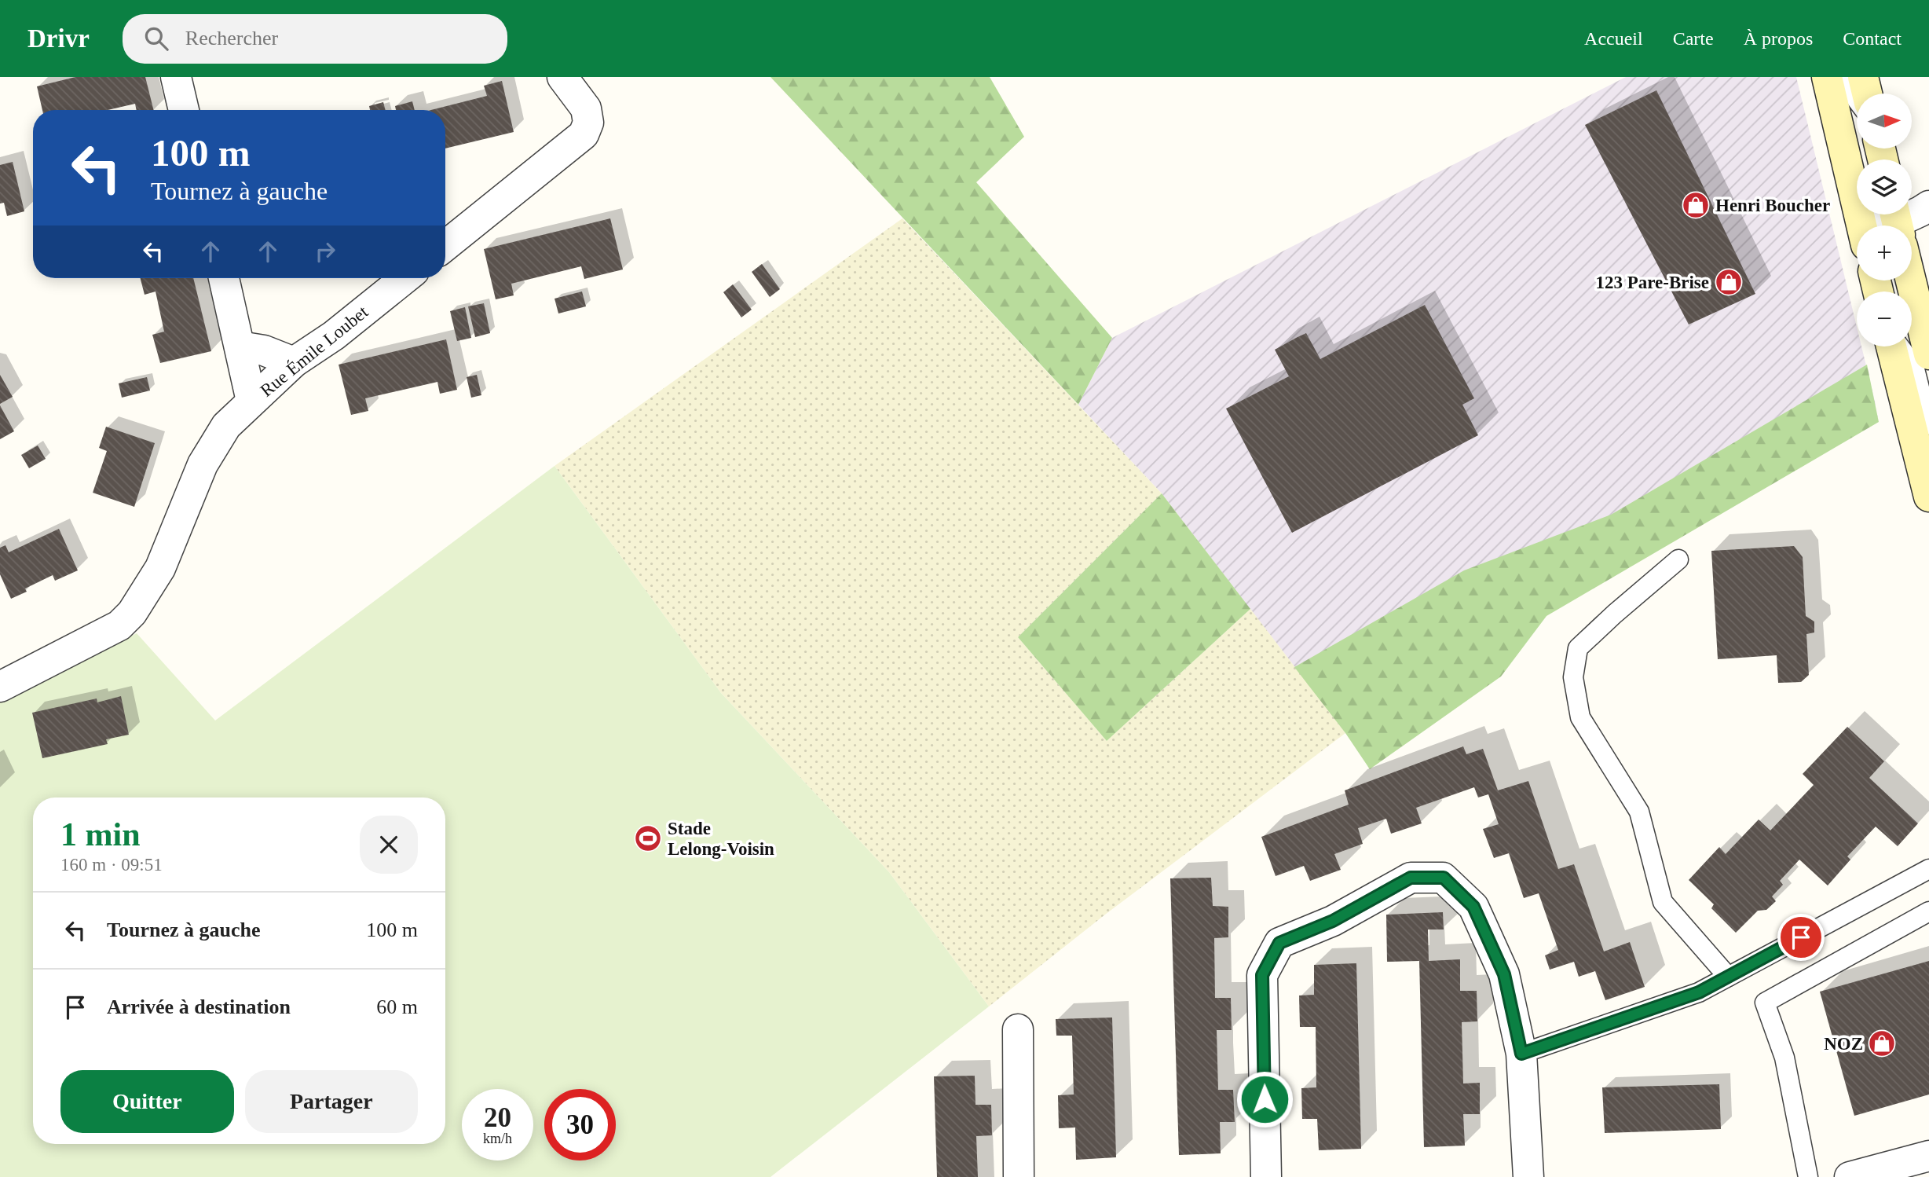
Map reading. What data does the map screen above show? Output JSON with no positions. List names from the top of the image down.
{
  "streets": {
    "street": ["Rue Émile Loubet"]
  },
  "places": {
    "shop": ["Henri Boucher", "123 Pare-Brise", "NOZ"],
    "sports": ["Stade Lelong-Voisin"]
  },
  "north": "right",
  "page": {
    "header": "Drivr",
    "search": "Rechercher",
    "nav": [
      "Accueil",
      "Carte",
      "À propos",
      "Contact"
    ],
    "map_buttons": ["+", "−"],
    "turn": ["100 m", "Tournez à gauche"],
    "heading": ["1 min", "160 m · 09:51"],
    "list": [
      {
        "name": "Tournez à gauche",
        "value": "100 m"
      },
      {
        "name": "Arrivée à destination",
        "value": "60 m"
      }
    ],
    "buttons": ["Quitter", "Partager"],
    "speed": "20 km/h",
    "limit": "30"
  }
}
